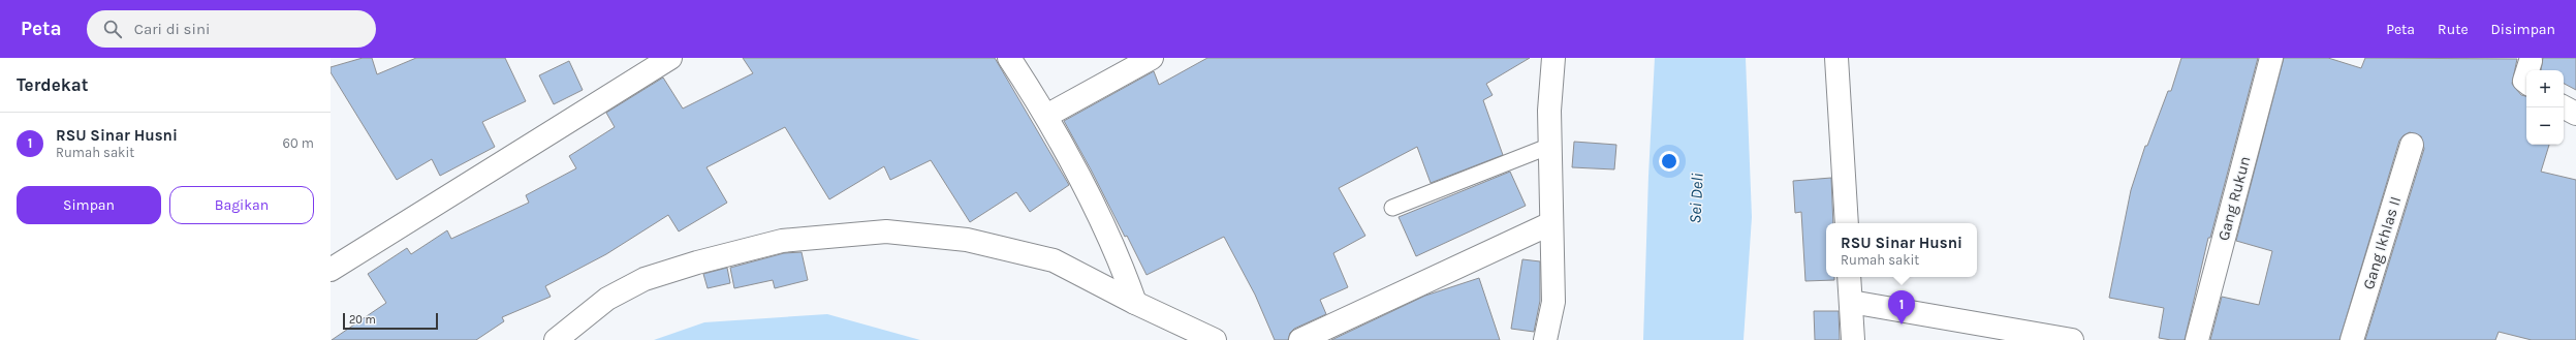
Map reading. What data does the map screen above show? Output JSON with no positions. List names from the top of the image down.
{
  "streets": {
    "street": ["Gang Rukun", "Gang Ikhlas II"]
  },
  "water": ["Sei Deli"],
  "scale_bar": "20 m",
  "page": {
    "header": "Peta",
    "search": "Cari di sini",
    "nav": ["Peta", "Rute", "Disimpan"],
    "heading": "Terdekat",
    "map_buttons": ["+", "−"],
    "list": [
      {
        "mark": "1",
        "name": "RSU Sinar Husni",
        "note": "Rumah sakit",
        "value": "60 m"
      }
    ],
    "buttons": ["Simpan", "Bagikan"],
    "popup": ["RSU Sinar Husni", "Rumah sakit"],
    "pins": "1",
    "scale": "20 m"
  }
}
